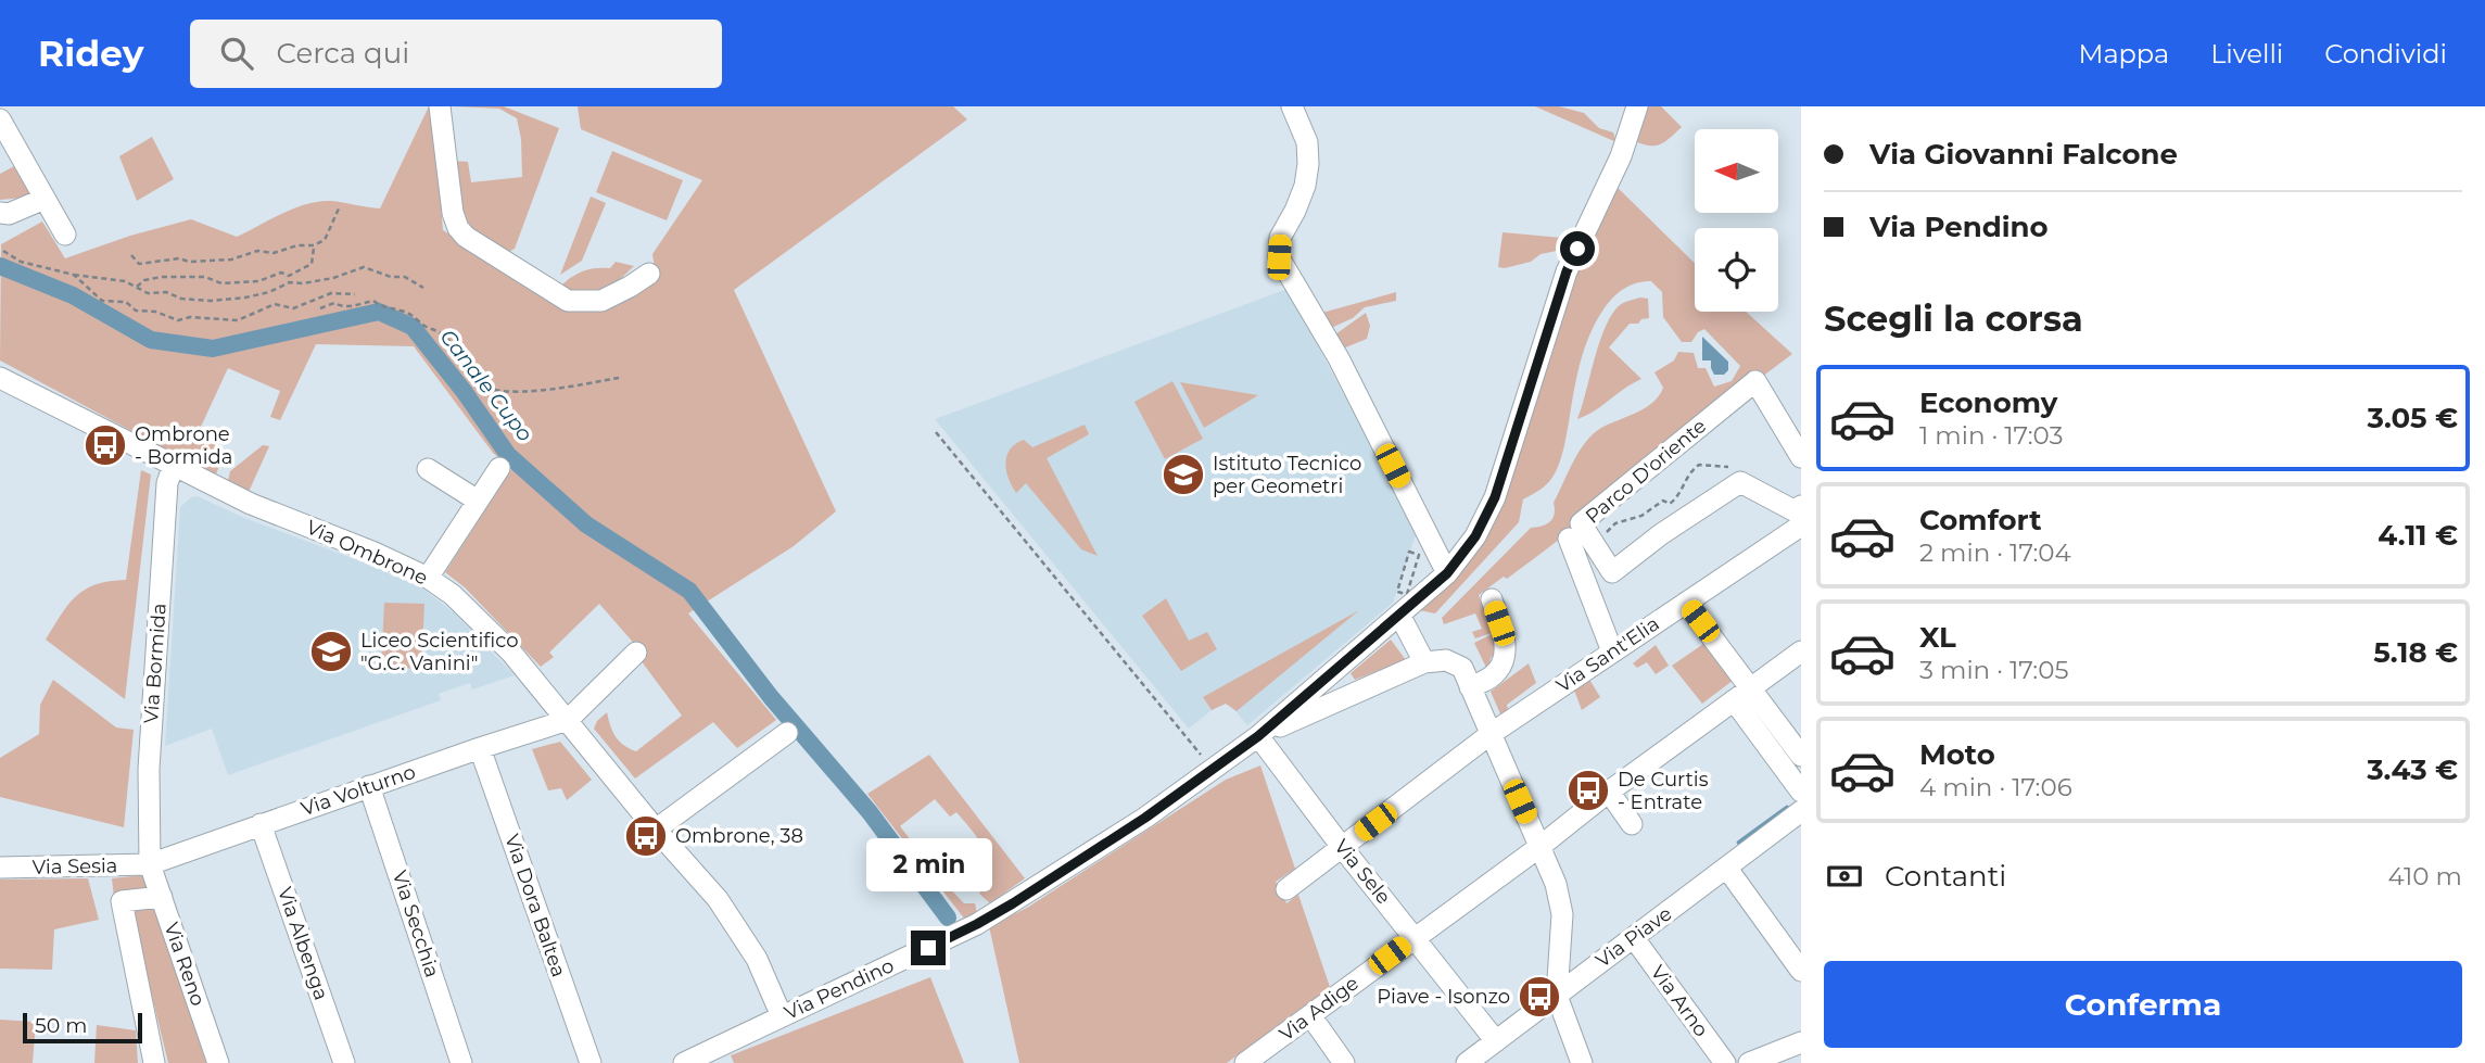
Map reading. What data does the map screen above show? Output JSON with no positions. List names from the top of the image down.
{
  "streets": {
    "street": [
      "Parco D'oriente",
      "Via Ombrone",
      "Via Sant'Elia",
      "Via Bormida",
      "Via Volturno",
      "Via Sesia",
      "Via Sele",
      "Via Dora Baltea",
      "Via Secchia",
      "Via Piave",
      "Via Albenga",
      "Via Reno",
      "Via Pendino",
      "Via Arno",
      "Via Adige"
    ]
  },
  "crossings": [
    ["Via Ombrone", "Via Bormida"],
    ["Via Ombrone", "Via Volturno"],
    ["Via Ombrone", "Via Pendino"],
    ["Via Sant'Elia", "Via Sele"],
    ["Via Bormida", "Via Volturno"],
    ["Via Bormida", "Via Sesia"],
    ["Via Bormida", "Via Reno"],
    ["Via Volturno", "Via Sesia"],
    ["Via Volturno", "Via Dora Baltea"],
    ["Via Volturno", "Via Secchia"],
    ["Via Volturno", "Via Albenga"],
    ["Via Volturno", "Via Reno"],
    ["Via Sesia", "Via Reno"],
    ["Via Sele", "Via Piave"],
    ["Via Sele", "Via Pendino"],
    ["Via Sele", "Via Adige"],
    ["Via Piave", "Via Arno"]
  ],
  "water": ["Canale Cupo"],
  "places": {
    "bus stop": [
      "Ombrone - Bormida",
      "De Curtis - Entrate",
      "Ombrone, 38",
      "Piave - Isonzo"
    ],
    "school or university": ["Istituto Tecnico per Geometri", "Liceo Scientifico \"G.C. Vanini\""]
  },
  "scale_bar": "50 m",
  "north": "left",
  "page": {
    "header": "Ridey",
    "search": "Cerca qui",
    "nav": ["Mappa", "Livelli", "Condividi"],
    "banner": ["Via Giovanni Falcone", "Via Pendino"],
    "heading": "Scegli la corsa",
    "list": [
      {
        "name": "Economy",
        "note": "1 min · 17:03",
        "value": "3.05 €"
      },
      {
        "name": "Comfort",
        "note": "2 min · 17:04",
        "value": "4.11 €"
      },
      {
        "name": "XL",
        "note": "3 min · 17:05",
        "value": "5.18 €"
      },
      {
        "name": "Moto",
        "note": "4 min · 17:06",
        "value": "3.43 €"
      }
    ],
    "pay": ["Contanti", "410 m"],
    "bubble": "2 min",
    "buttons": "Conferma",
    "scale": "50 m"
  }
}
